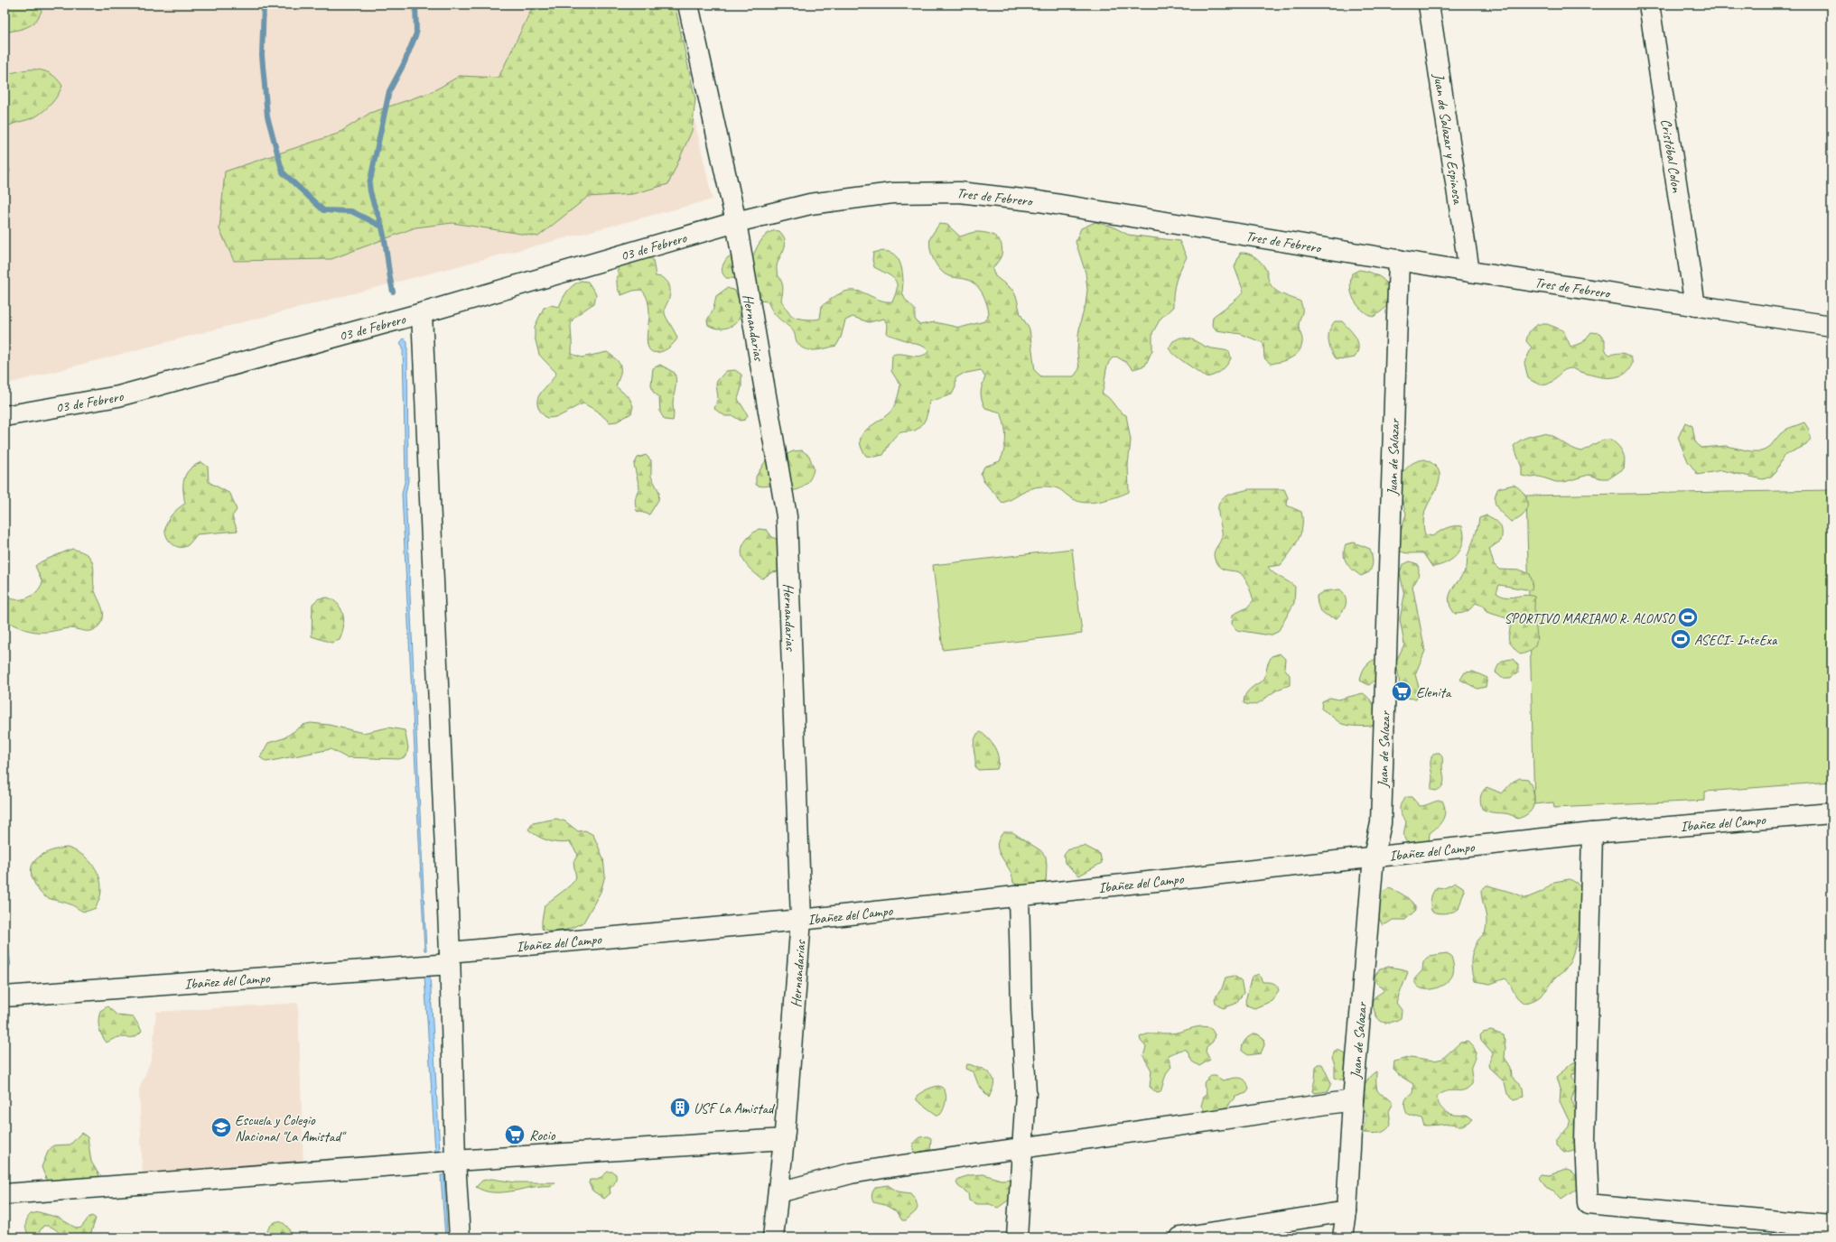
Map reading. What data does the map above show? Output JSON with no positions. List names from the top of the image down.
{
  "streets": {
    "street": [
      "Juan de Salazar y Espinosa",
      "Cristóbal Colon",
      "Tres de Febrero",
      "03 de Febrero",
      "Hernandarias",
      "Juan de Salazar",
      "Ibañez del Campo"
    ]
  },
  "crossings": [
    ["Juan de Salazar y Espinosa", "Tres de Febrero"],
    ["Cristóbal Colon", "Tres de Febrero"],
    ["Tres de Febrero", "03 de Febrero"],
    ["Tres de Febrero", "Hernandarias"],
    ["Tres de Febrero", "Juan de Salazar"],
    ["03 de Febrero", "Hernandarias"],
    ["Hernandarias", "Ibañez del Campo"],
    ["Juan de Salazar", "Ibañez del Campo"]
  ],
  "places": {
    "sports": ["SPORTIVO MARIANO R. ALONSO", "ASECI- InteExa"],
    "supermarket": ["Elenita", "Rocio"],
    "building": ["USF La Amistad"],
    "school or university": ["Escuela y Colegio Nacional \"La Amistad\""]
  }
}
